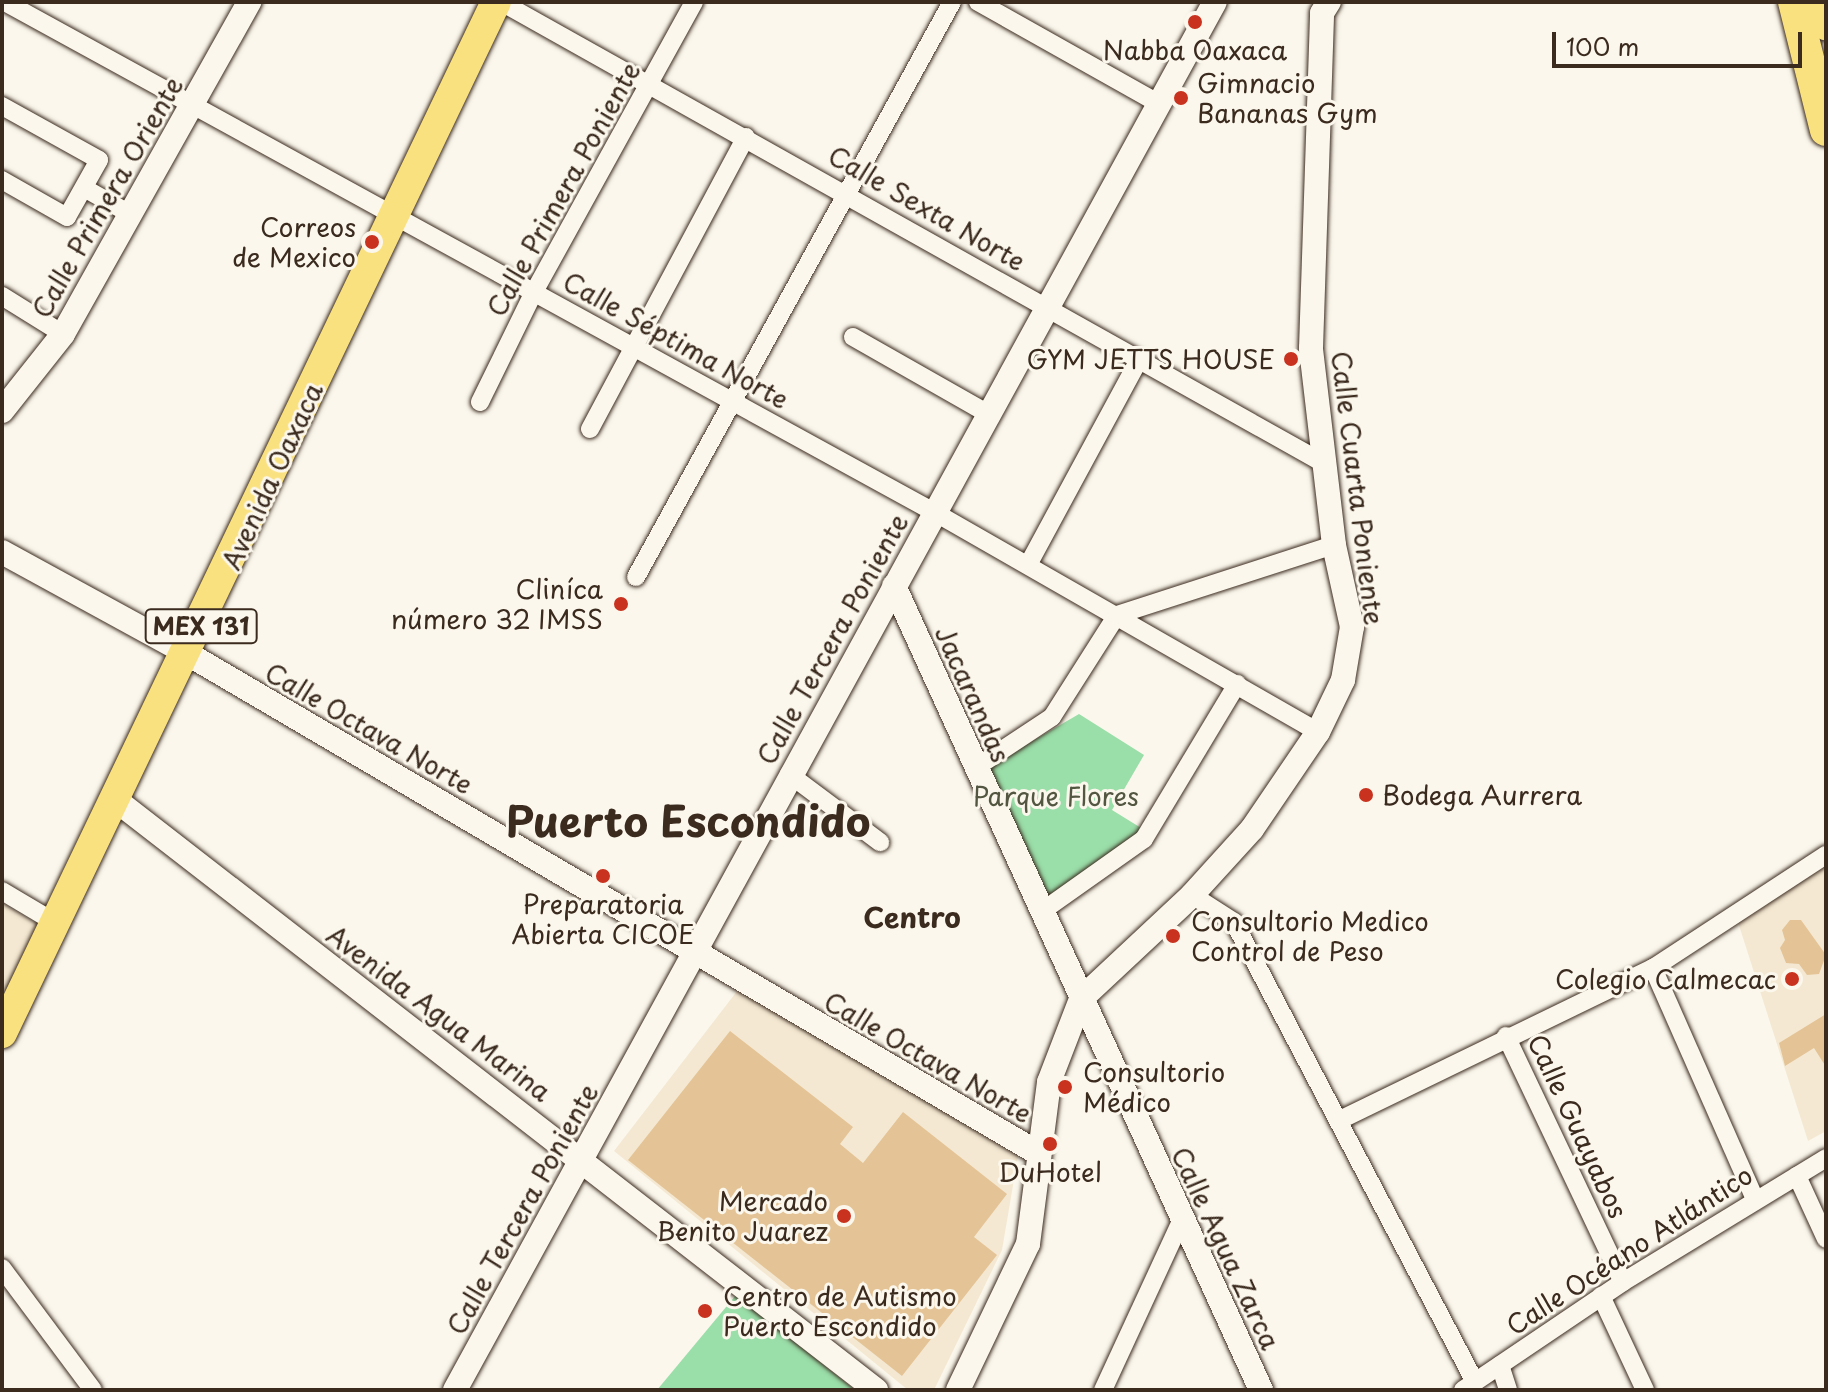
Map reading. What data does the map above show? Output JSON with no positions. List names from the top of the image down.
{
  "streets": {
    "main road": ["Avenida Oaxaca", "MEX 131"],
    "street": [
      "Calle Primera Poniente",
      "Calle Primera Oriente",
      "Calle Sexta Norte",
      "Calle Séptima Norte",
      "Calle Cuarta Poniente",
      "Calle Tercera Poniente",
      "Jacarandas",
      "Calle Octava Norte",
      "Avenida Agua Marina",
      "Calle Guayabos",
      "Calle Agua Zarca",
      "Calle Océano Atlántico"
    ]
  },
  "crossings": [
    ["Calle Primera Poniente", "Calle Sexta Norte"],
    ["Calle Primera Poniente", "Calle Séptima Norte"],
    ["Calle Primera Oriente", "Calle Séptima Norte"],
    ["Calle Sexta Norte", "Avenida Oaxaca"],
    ["Calle Sexta Norte", "Calle Cuarta Poniente"],
    ["Calle Sexta Norte", "Calle Tercera Poniente"],
    ["Calle Séptima Norte", "Avenida Oaxaca"],
    ["Calle Séptima Norte", "Calle Cuarta Poniente"],
    ["Calle Séptima Norte", "Calle Tercera Poniente"],
    ["Avenida Oaxaca", "Calle Octava Norte"],
    ["Avenida Oaxaca", "Avenida Agua Marina"],
    ["Calle Cuarta Poniente", "Jacarandas"],
    ["Calle Cuarta Poniente", "Calle Octava Norte"],
    ["Calle Cuarta Poniente", "Calle Agua Zarca"],
    ["Calle Tercera Poniente", "Jacarandas"],
    ["Calle Tercera Poniente", "Calle Octava Norte"],
    ["Calle Tercera Poniente", "Avenida Agua Marina"],
    ["Jacarandas", "Calle Agua Zarca"],
    ["Calle Guayabos", "Calle Océano Atlántico"]
  ],
  "districts": ["Puerto Escondido", "Centro"],
  "parks": ["Parque Flores"],
  "places": [
    "Nabba Oaxaca",
    "Gimnacio Bananas Gym",
    "Correos de Mexico",
    "GYM JETTS HOUSE",
    "Cliníca número 32 IMSS",
    "Bodega Aurrera",
    "Preparatoria Abierta CICOE",
    "Consultorio Medico Control de Peso",
    "Colegio Calmecac",
    "Consultorio Médico",
    "DuHotel",
    "Mercado Benito Juarez",
    "Centro de Autismo Puerto Escondido"
  ],
  "scale_bar": "100 m"
}
